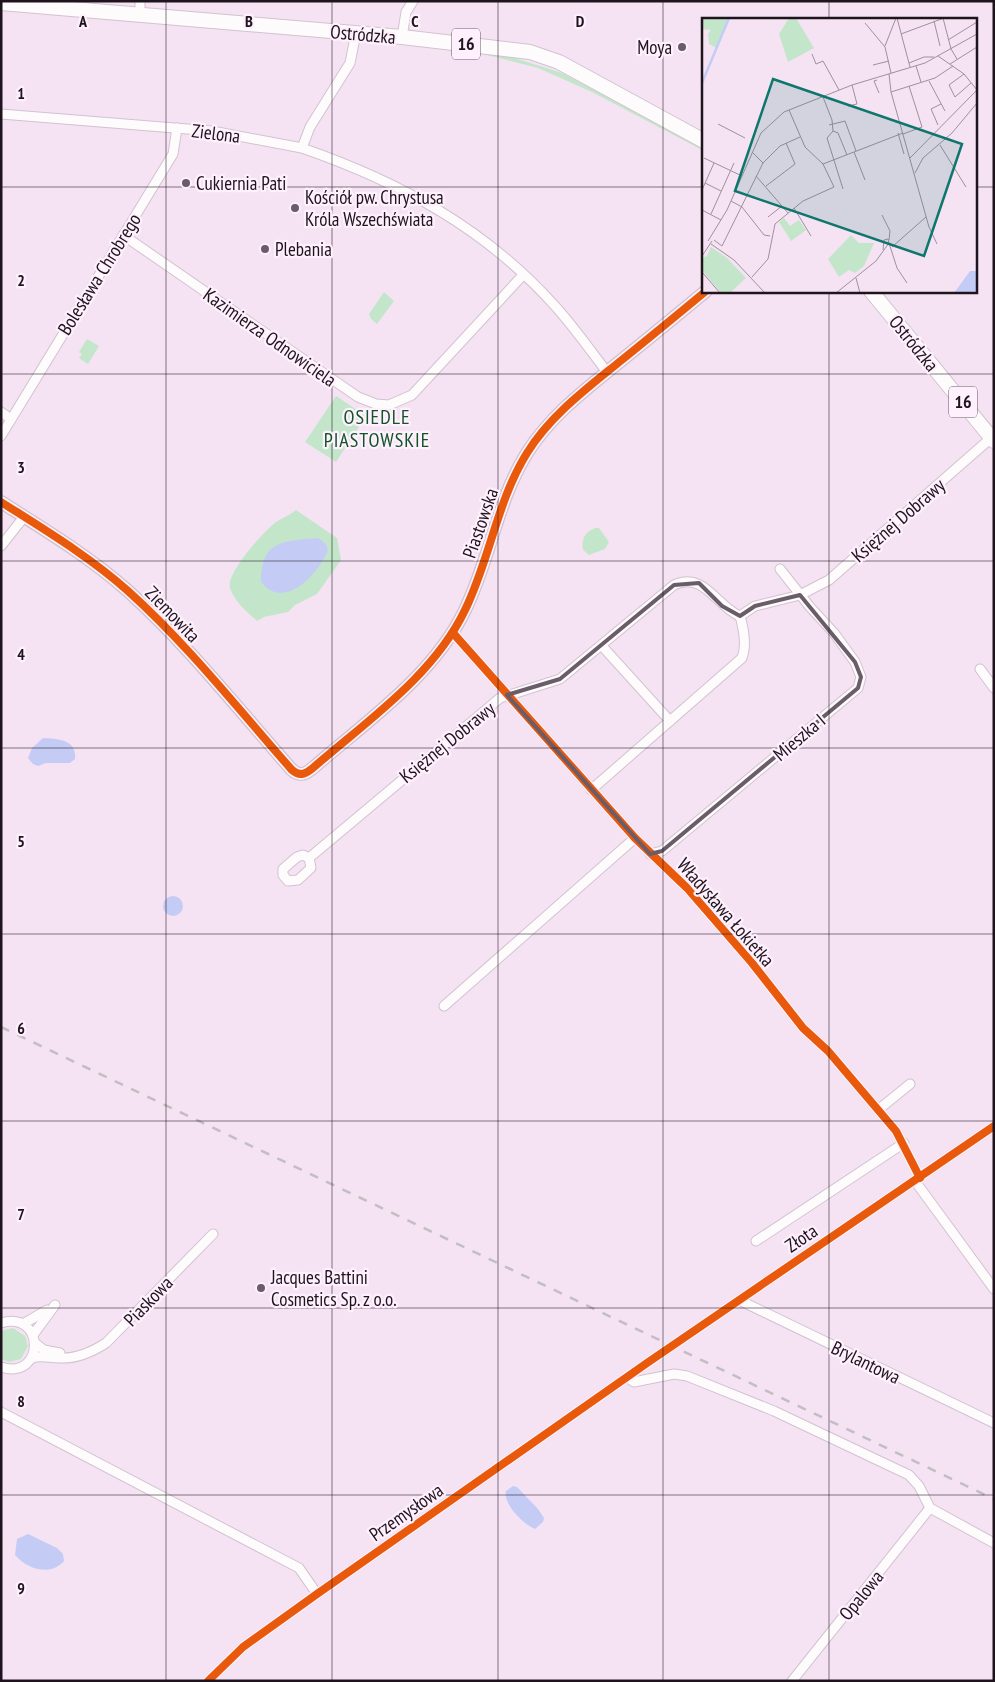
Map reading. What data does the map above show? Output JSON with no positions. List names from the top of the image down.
{
  "streets": {
    "main road": ["Ostródzka", "16"],
    "street": [
      "Zielona",
      "Bolesława Chrobrego",
      "Kazimierza Odnowiciela",
      "Księżnej Dobrawy",
      "Piastowska",
      "Ziemowita",
      "Mieszka I",
      "Władysława Łokietka",
      "Złota",
      "Piaskowa",
      "Brylantowa",
      "Przemysłowa",
      "Opalowa"
    ]
  },
  "crossings": [
    ["Ostródzka", "Księżnej Dobrawy"],
    ["Zielona", "Bolesława Chrobrego"],
    ["Zielona", "Kazimierza Odnowiciela"],
    ["Zielona", "Piastowska"],
    ["Bolesława Chrobrego", "Kazimierza Odnowiciela"],
    ["Księżnej Dobrawy", "Mieszka I"],
    ["Księżnej Dobrawy", "Władysława Łokietka"],
    ["Piastowska", "Ziemowita"],
    ["Piastowska", "Władysława Łokietka"],
    ["Mieszka I", "Władysława Łokietka"],
    ["Władysława Łokietka", "Złota"],
    ["Złota", "Brylantowa"],
    ["Złota", "Przemysłowa"]
  ],
  "districts": ["OSIEDLE PIASTOWSKIE"],
  "places": [
    "Moya",
    "Cukiernia Pati",
    "Kościół pw. Chrystusa Króla Wszechświata",
    "Plebania",
    "Jacques Battini Cosmetics Sp. z o.o."
  ],
  "grid": {
    "columns": [
      "A",
      "B",
      "C",
      "D"
    ],
    "rows": [
      "1",
      "2",
      "3",
      "4",
      "5",
      "6",
      "7",
      "8",
      "9"
    ]
  }
}
